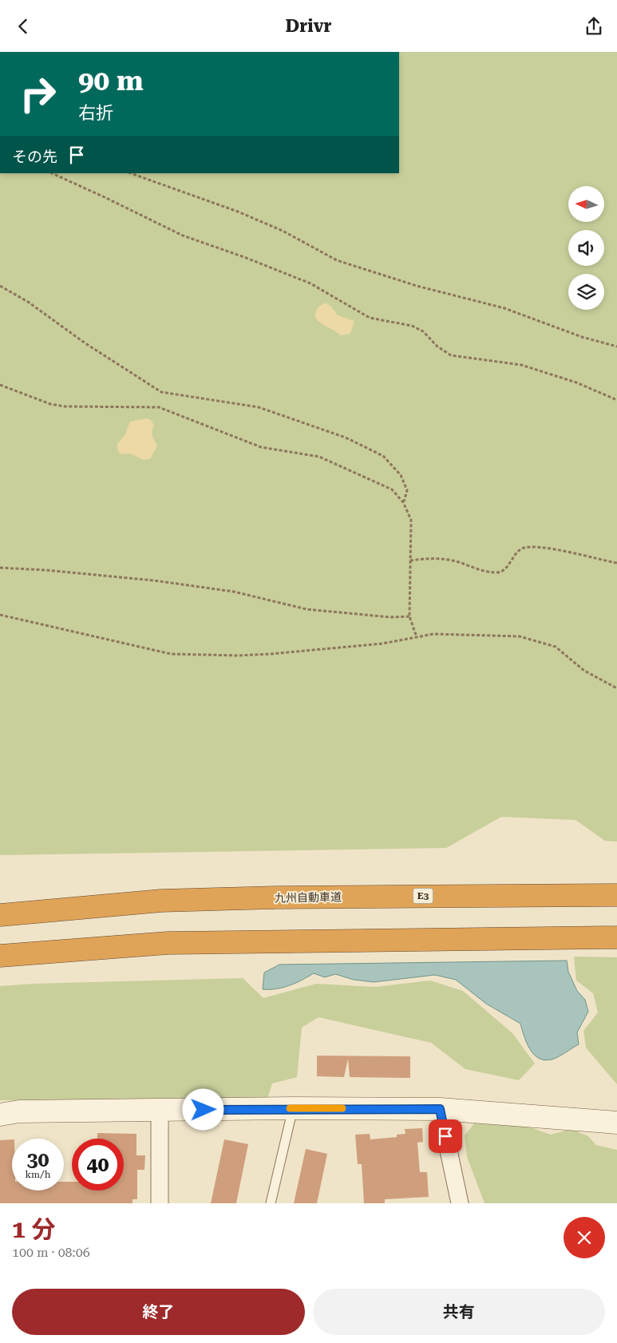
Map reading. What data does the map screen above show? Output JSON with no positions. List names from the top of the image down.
{
  "streets": {
    "highway": ["E3", "九州自動車道"]
  },
  "north": "left",
  "page": {
    "header": "Drivr",
    "turn": ["90 m", "右折"],
    "then": "その先",
    "speed": "30 km/h",
    "limit": "40",
    "heading": ["1 分", "100 m · 08:06"],
    "buttons": ["終了", "共有"]
  }
}
